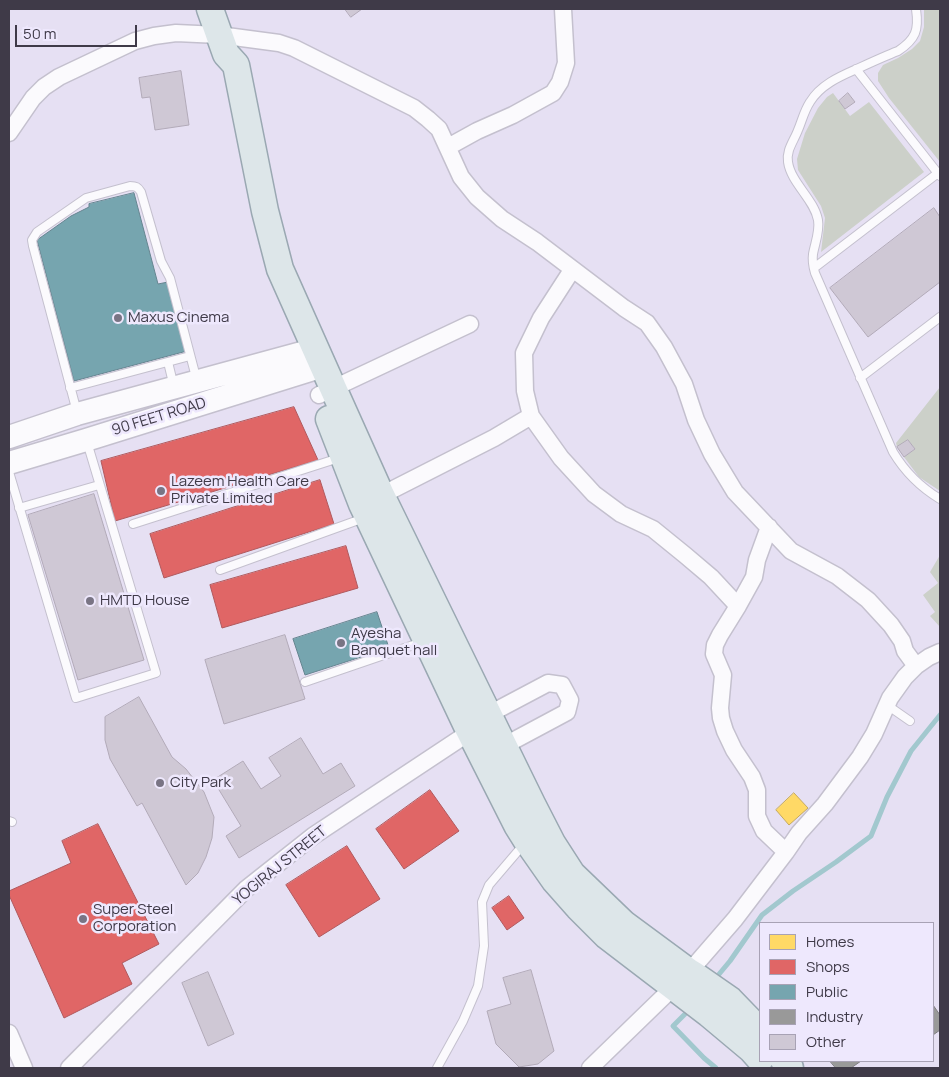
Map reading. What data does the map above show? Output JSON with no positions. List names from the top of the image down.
{
  "streets": {
    "street": ["90 FEET ROAD", "YOGIRAJ STREET"]
  },
  "places": [
    "Maxus Cinema",
    "Lazeem Health Care Private Limited",
    "HMTD House",
    "Ayesha Banquet hall",
    "City Park",
    "Super Steel Corporation"
  ],
  "legend": [
    "Homes",
    "Shops",
    "Public",
    "Industry",
    "Other"
  ],
  "scale_bar": "50 m"
}
